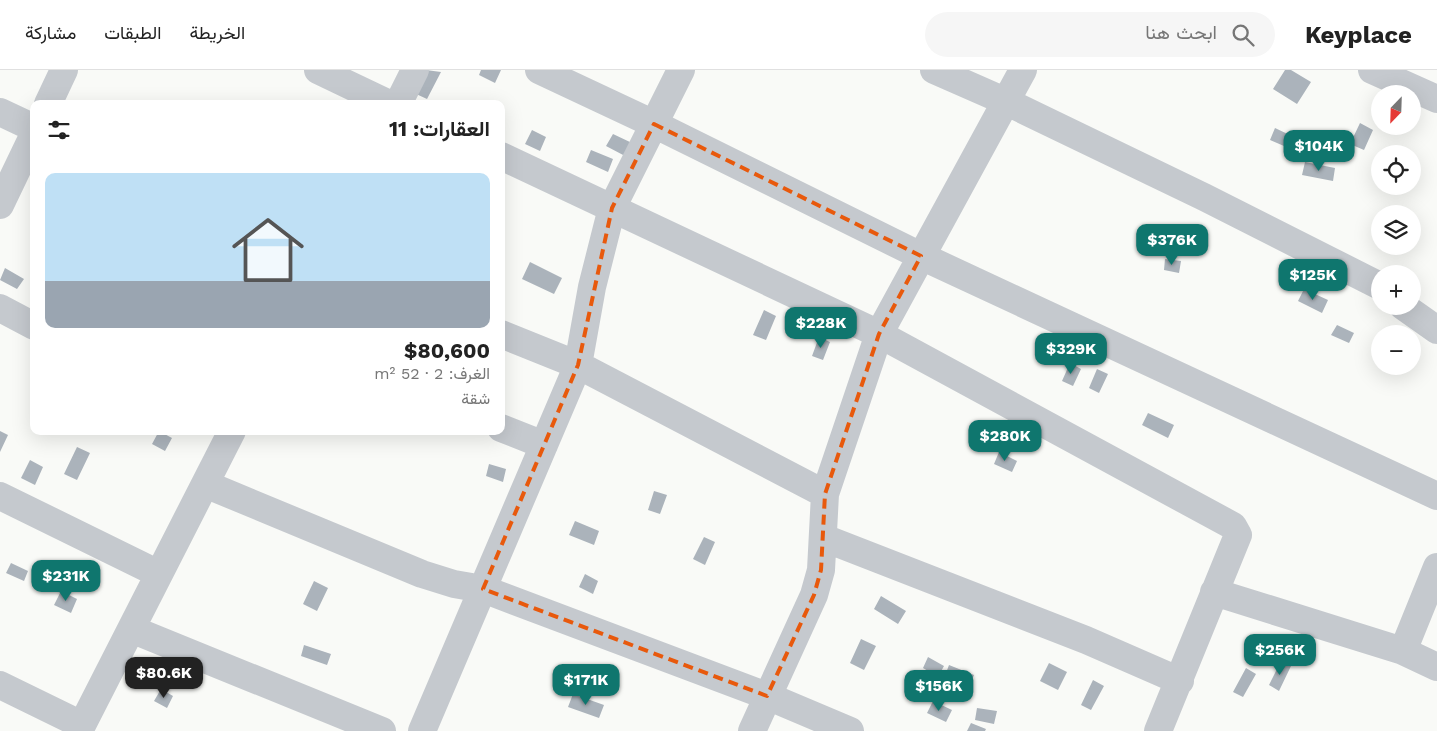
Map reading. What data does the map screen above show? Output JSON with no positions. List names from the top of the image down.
{
  "north": "bottom left",
  "page": {
    "header": "Keyplace",
    "search": "ابحث هنا",
    "nav": ["الخريطة", "الطبقات", "مشاركة"],
    "map_buttons": ["+", "−"],
    "heading": "العقارات: 11",
    "price": [
      "$104K",
      "$376K",
      "$125K",
      "$228K",
      "$329K",
      "$280K",
      "$231K",
      "$256K",
      "$80.6K",
      "$171K",
      "$156K"
    ],
    "list": [
      {
        "name": "$80,600",
        "note": "الغرف: 2 · 52 m² · شقة"
      }
    ]
  }
}
